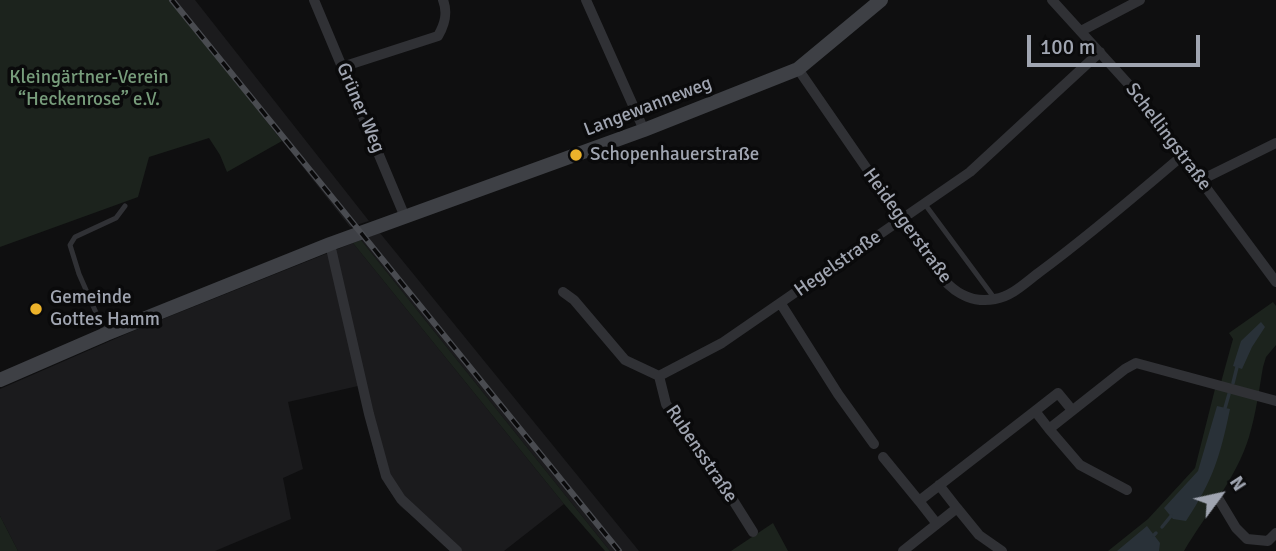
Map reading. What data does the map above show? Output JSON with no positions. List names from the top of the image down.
{
  "streets": {
    "street": [
      "Langewanneweg",
      "Grüner Weg",
      "Schellingstraße",
      "Heideggerstraße",
      "Hegelstraße",
      "Rubensstraße"
    ]
  },
  "crossings": [
    ["Langewanneweg", "Grüner Weg"],
    ["Langewanneweg", "Heideggerstraße"],
    ["Schellingstraße", "Hegelstraße"],
    ["Heideggerstraße", "Hegelstraße"],
    ["Hegelstraße", "Rubensstraße"]
  ],
  "parks": ["Kleingärtner-Verein “Heckenrose” e.V."],
  "places": ["Schopenhauerstraße", "Gemeinde Gottes Hamm"],
  "scale_bar": "100 m",
  "north": "top right"
}
